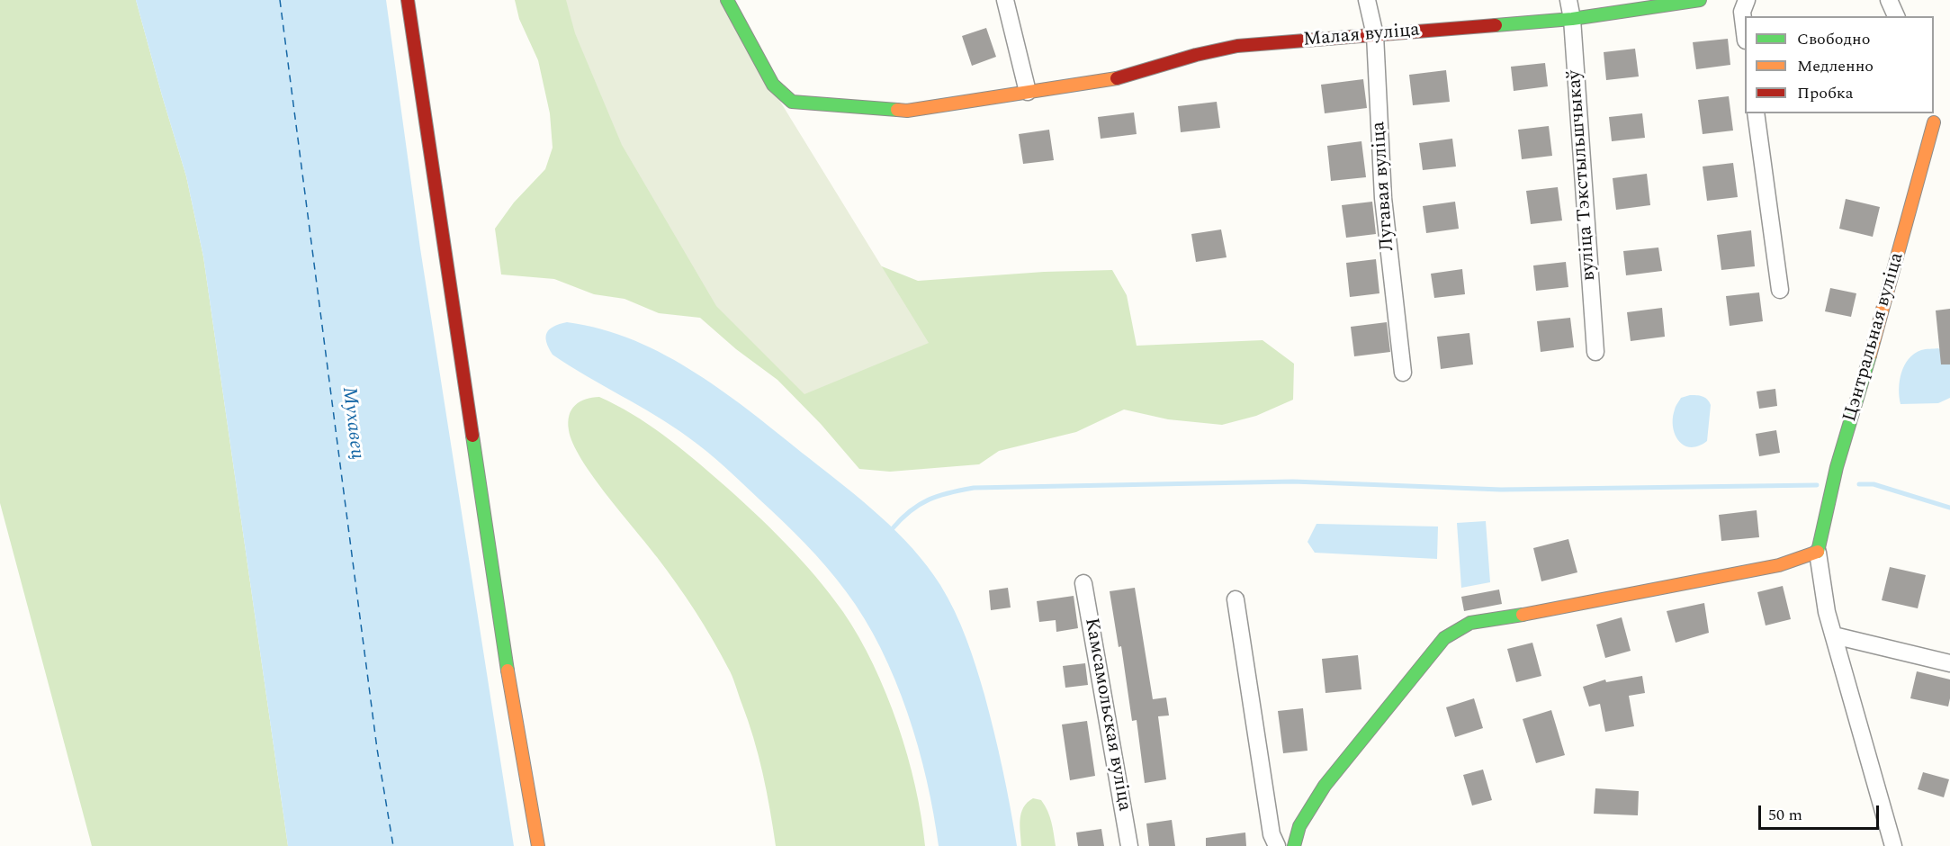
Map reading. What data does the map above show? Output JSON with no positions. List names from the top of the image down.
{
  "streets": {
    "street": [
      "Малая вуліца",
      "вуліца Тэкстыльшчыкаў",
      "Лугавая вуліца",
      "Цэнтральная вуліца",
      "Камсамольская вуліца"
    ]
  },
  "crossings": [
    ["Малая вуліца", "вуліца Тэкстыльшчыкаў"],
    ["Малая вуліца", "Лугавая вуліца"]
  ],
  "water": ["Мухавец"],
  "legend": ["Свободно", "Медленно", "Пробка"],
  "scale_bar": "50 m"
}
